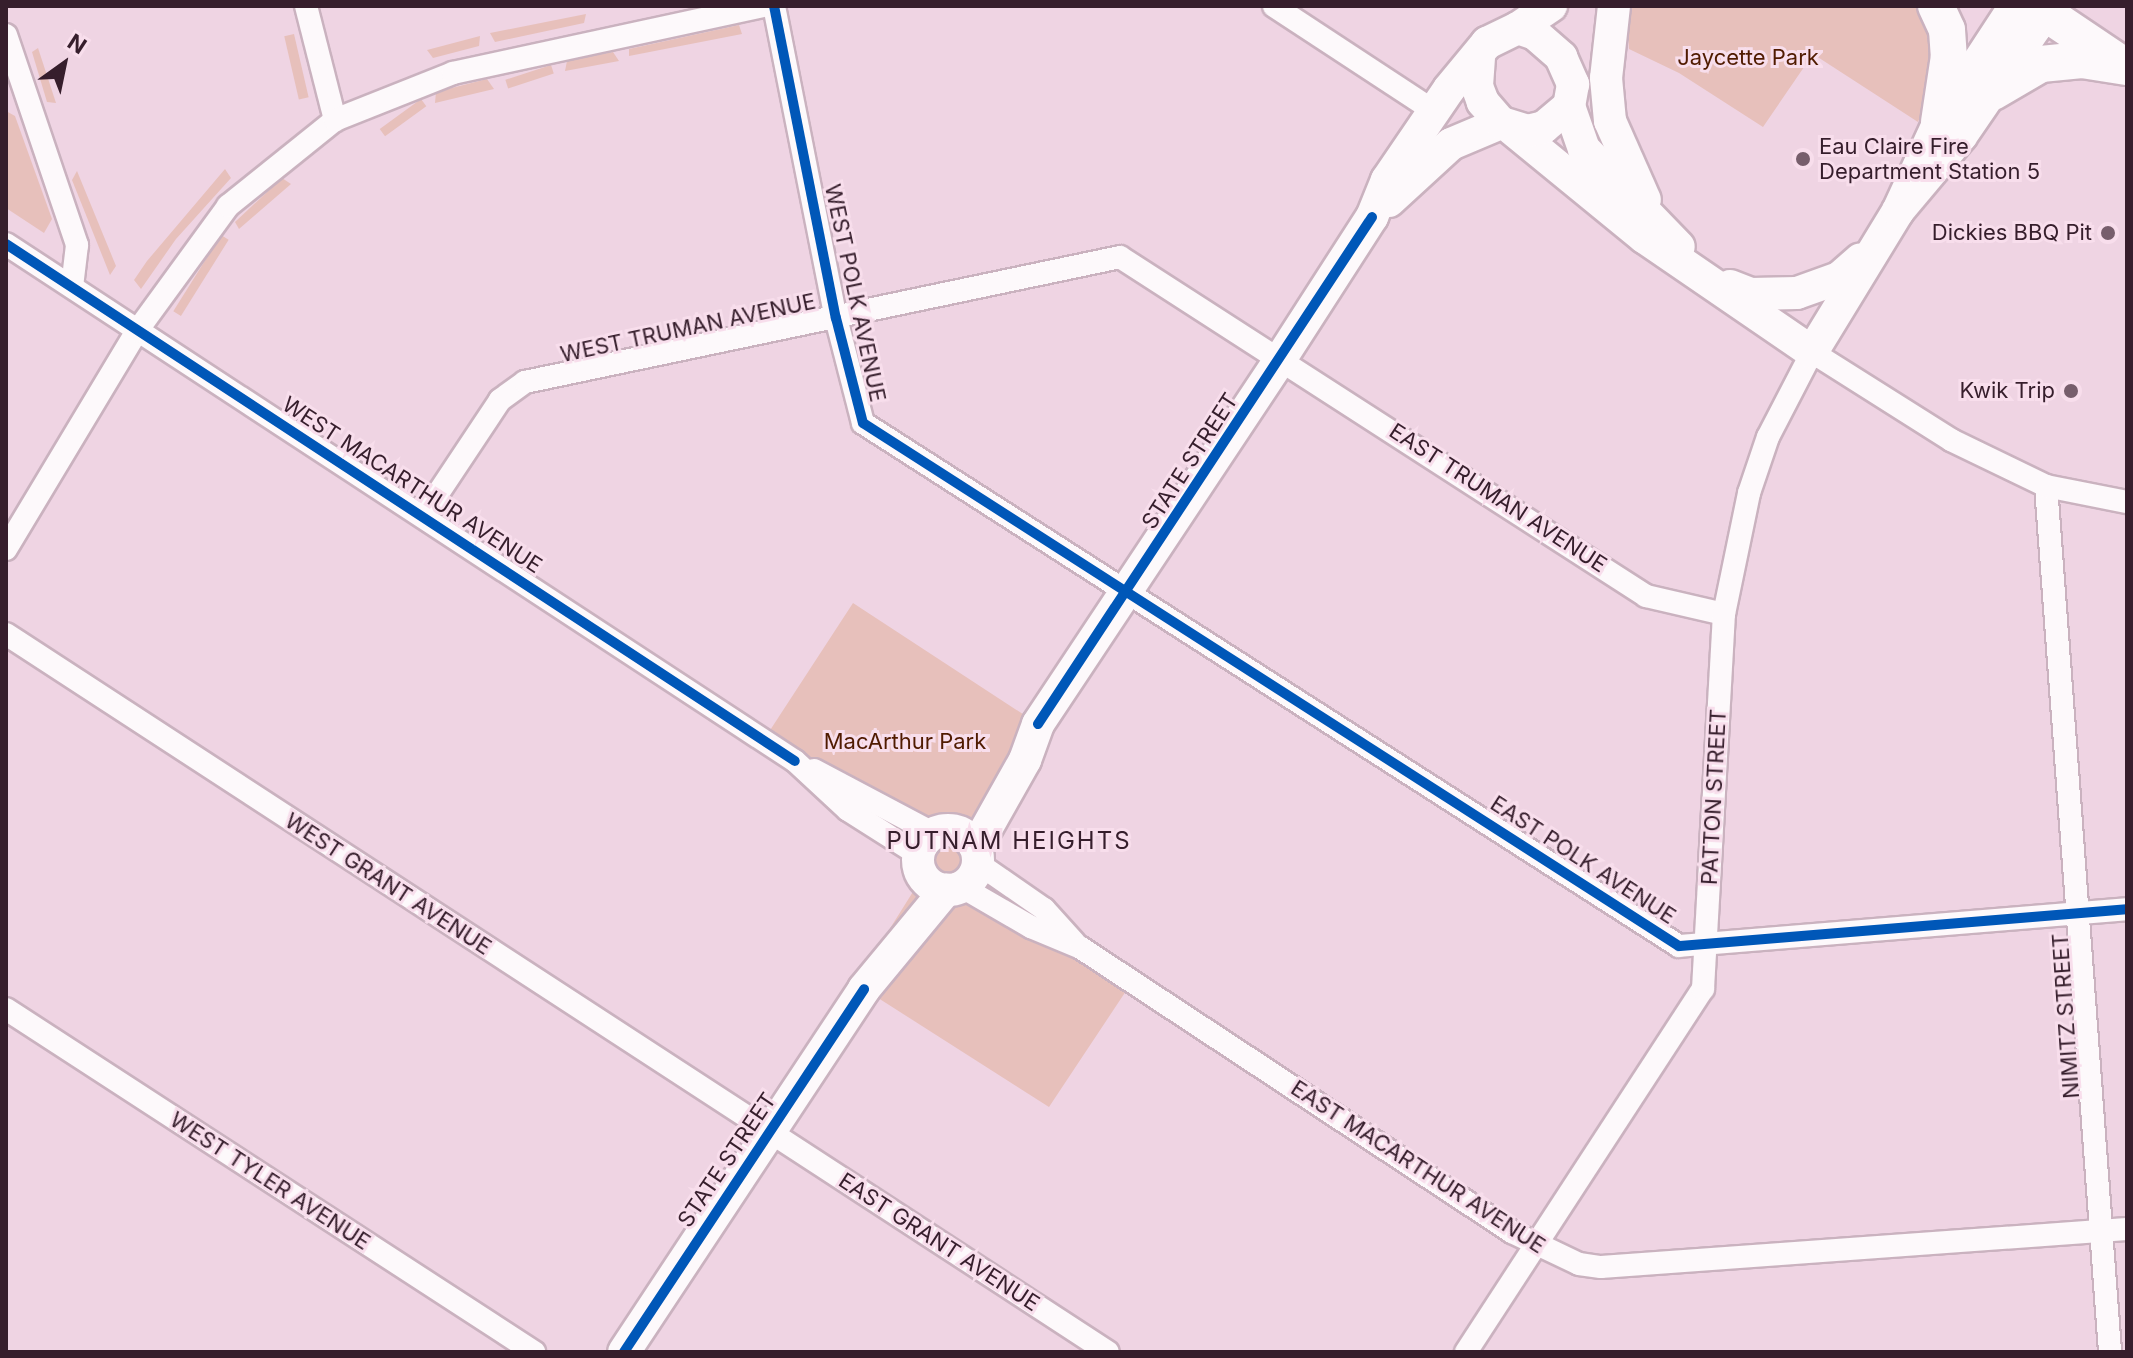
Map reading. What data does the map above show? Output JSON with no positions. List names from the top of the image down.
{
  "streets": {
    "main road": ["STATE STREET", "PATTON STREET"],
    "street": [
      "WEST POLK AVENUE",
      "WEST TRUMAN AVENUE",
      "WEST MACARTHUR AVENUE",
      "EAST TRUMAN AVENUE",
      "EAST POLK AVENUE",
      "WEST GRANT AVENUE",
      "NIMITZ STREET",
      "EAST MACARTHUR AVENUE",
      "WEST TYLER AVENUE",
      "EAST GRANT AVENUE"
    ]
  },
  "crossings": [
    ["WEST POLK AVENUE", "WEST TRUMAN AVENUE"],
    ["WEST POLK AVENUE", "STATE STREET"],
    ["WEST POLK AVENUE", "EAST POLK AVENUE"],
    ["WEST TRUMAN AVENUE", "STATE STREET"],
    ["WEST TRUMAN AVENUE", "WEST MACARTHUR AVENUE"],
    ["WEST TRUMAN AVENUE", "EAST TRUMAN AVENUE"],
    ["STATE STREET", "WEST MACARTHUR AVENUE"],
    ["STATE STREET", "EAST TRUMAN AVENUE"],
    ["STATE STREET", "EAST POLK AVENUE"],
    ["STATE STREET", "WEST GRANT AVENUE"],
    ["STATE STREET", "EAST MACARTHUR AVENUE"],
    ["STATE STREET", "EAST GRANT AVENUE"],
    ["WEST MACARTHUR AVENUE", "EAST MACARTHUR AVENUE"],
    ["EAST TRUMAN AVENUE", "PATTON STREET"],
    ["PATTON STREET", "EAST POLK AVENUE"],
    ["PATTON STREET", "EAST MACARTHUR AVENUE"],
    ["EAST POLK AVENUE", "NIMITZ STREET"],
    ["WEST GRANT AVENUE", "EAST GRANT AVENUE"],
    ["NIMITZ STREET", "EAST MACARTHUR AVENUE"]
  ],
  "districts": ["PUTNAM HEIGHTS"],
  "parks": ["Jaycette Park", "MacArthur Park"],
  "places": ["Eau Claire Fire Department Station 5", "Dickies BBQ Pit", "Kwik Trip"],
  "north": "top right"
}
